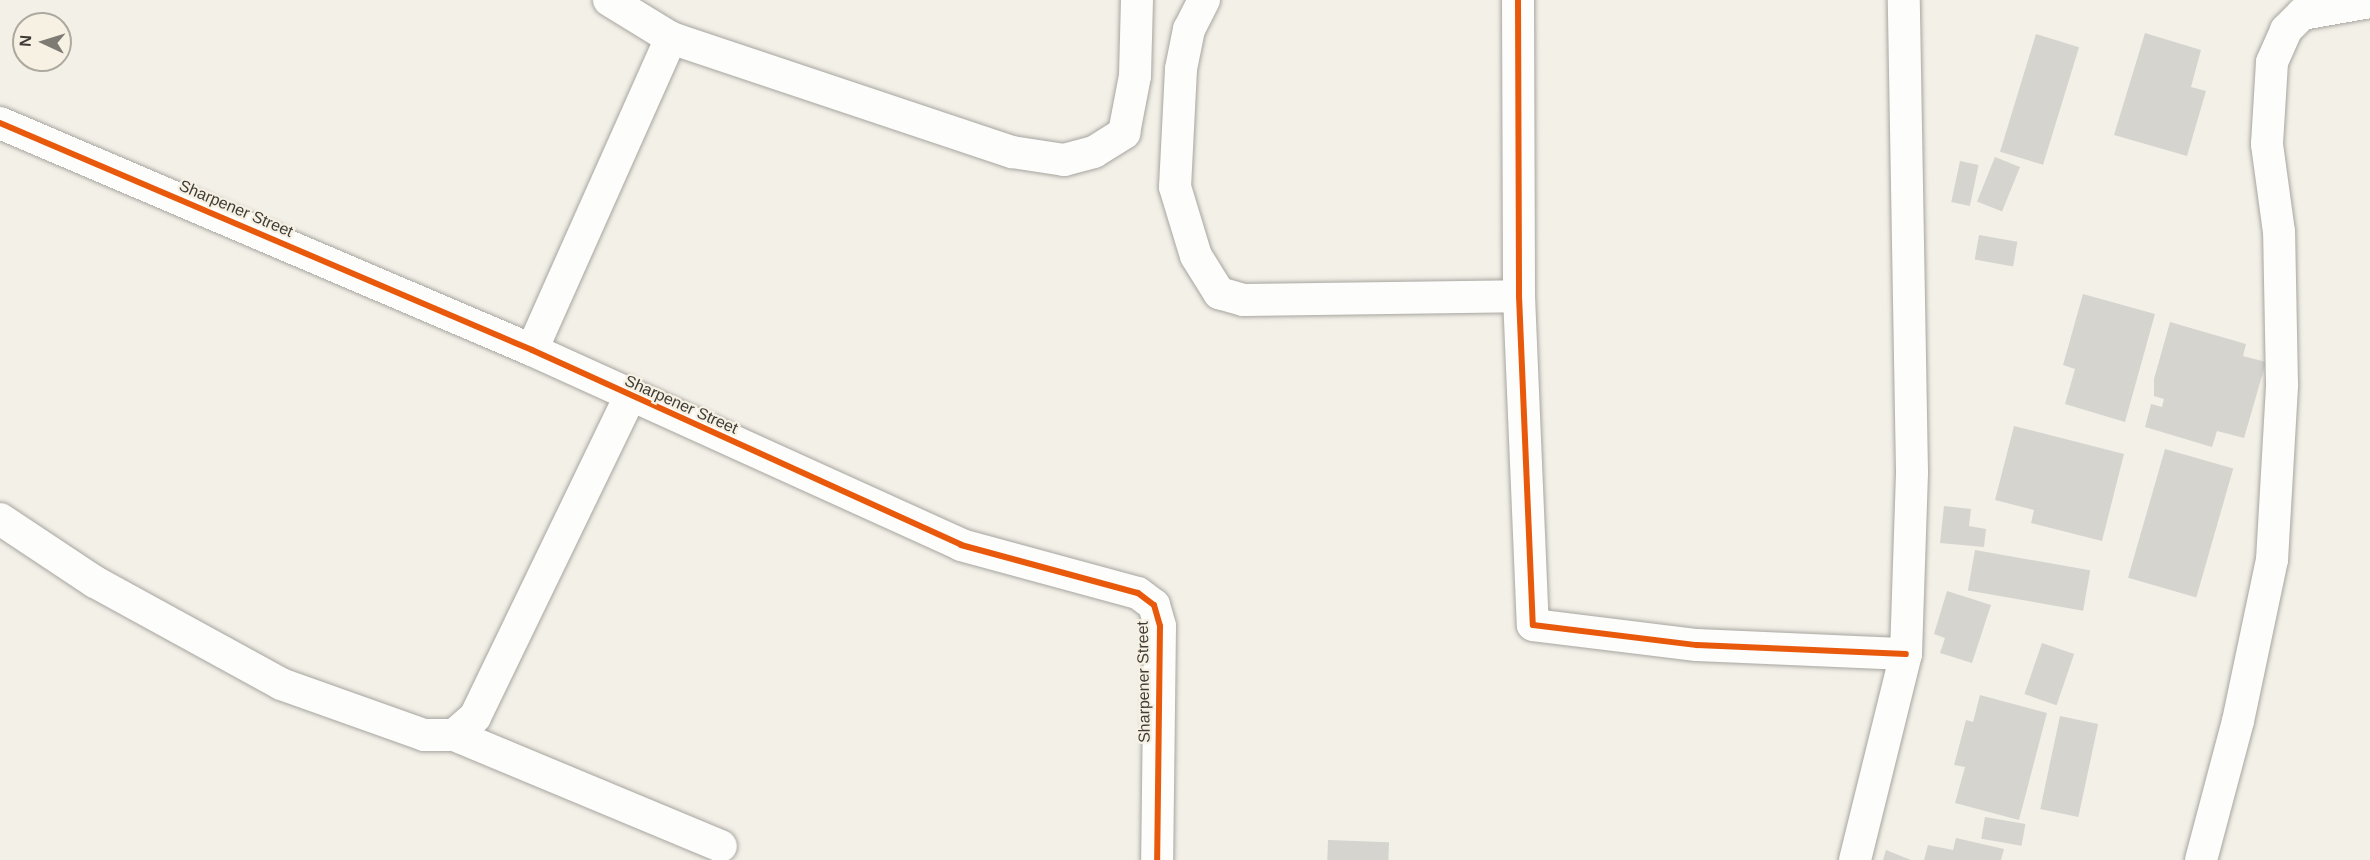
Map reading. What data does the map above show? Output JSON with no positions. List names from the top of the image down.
{
  "streets": {
    "street": ["Sharpener Street"]
  },
  "north": "left"
}
